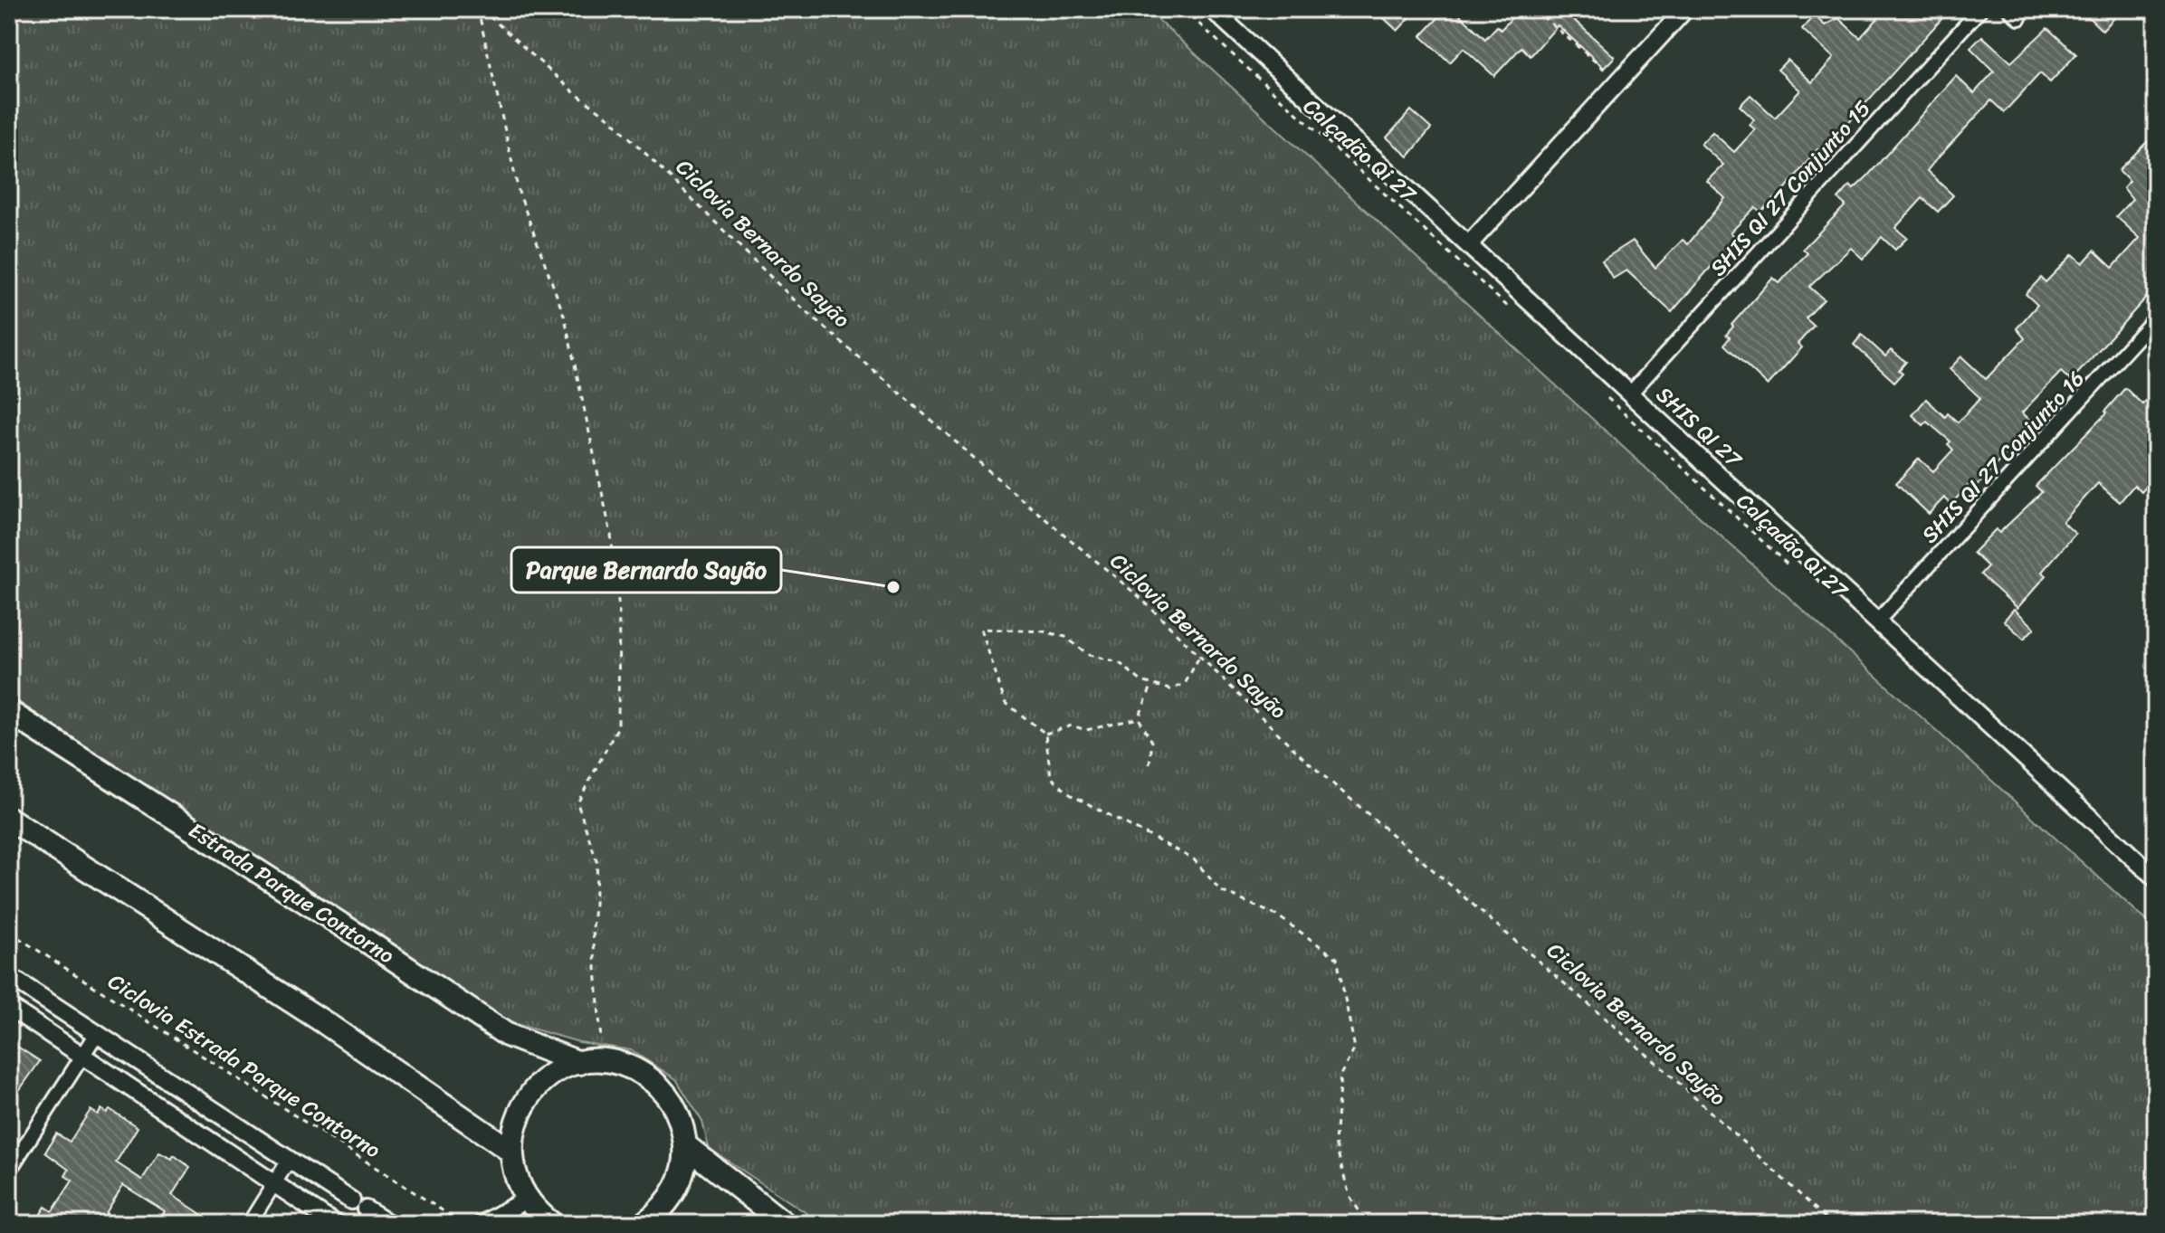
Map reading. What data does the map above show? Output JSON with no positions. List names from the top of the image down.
{
  "streets": {
    "main road": ["Estrada Parque Contorno"],
    "street": ["SHIS QI 27 Conjunto 15", "SHIS QI 27", "SHIS QI 27 Conjunto 16"],
    "path": ["Calçadão Qi 27", "Ciclovia Bernardo Sayão", "Ciclovia Estrada Parque Contorno"]
  },
  "crossings": [
    ["SHIS QI 27 Conjunto 15", "SHIS QI 27"],
    ["SHIS QI 27", "SHIS QI 27 Conjunto 16"]
  ],
  "places": ["Parque Bernardo Sayão"]
}
